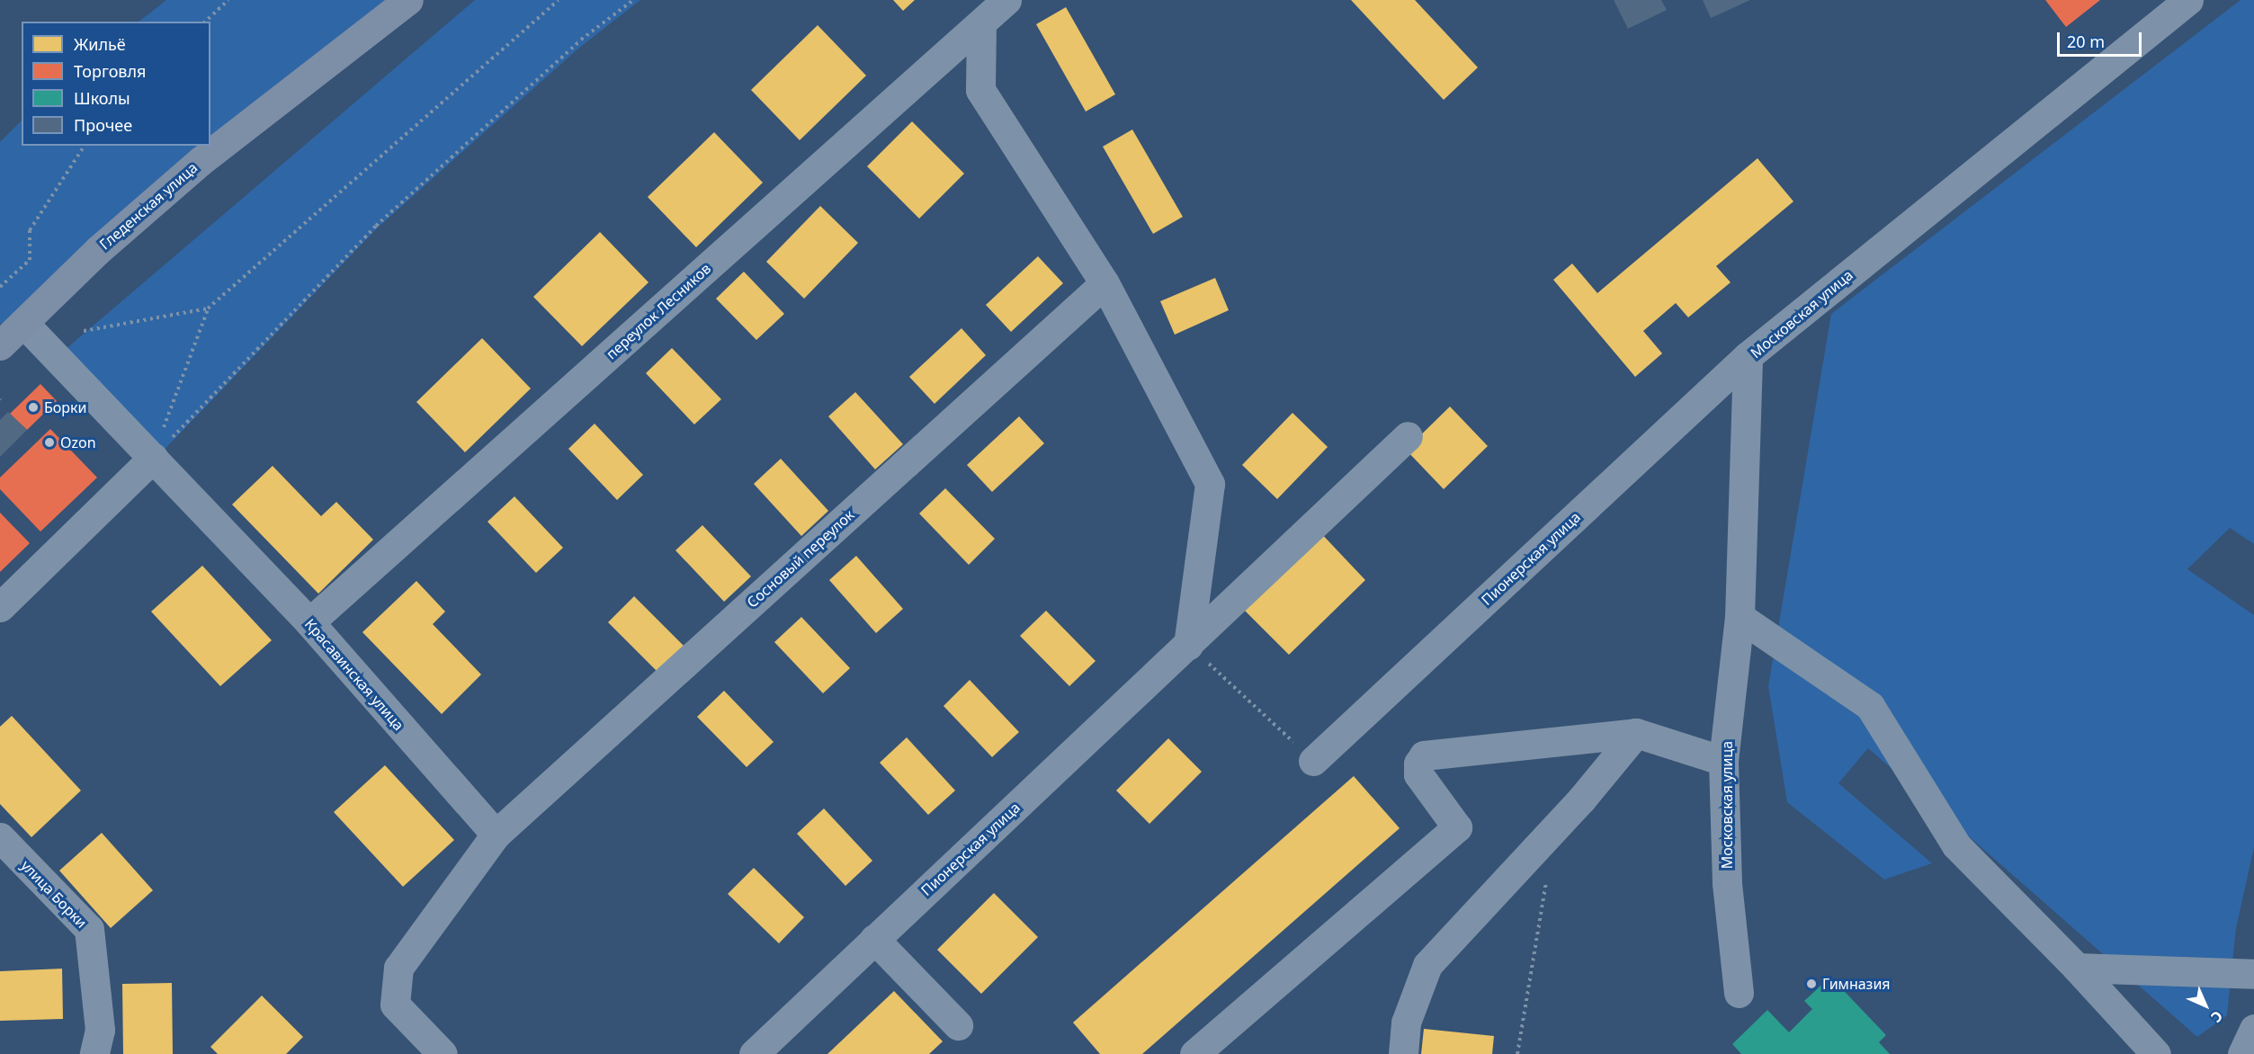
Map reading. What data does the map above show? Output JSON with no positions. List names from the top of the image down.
{
  "streets": {
    "main road": ["Гледенская улица"],
    "street": [
      "переулок Лесников",
      "Московская улица",
      "Сосновый переулок",
      "Пионерская улица",
      "Красавинская улица",
      "улица Борки"
    ]
  },
  "crossings": [
    ["Гледенская улица", "Красавинская улица"],
    ["переулок Лесников", "Красавинская улица"],
    ["Московская улица", "Пионерская улица"],
    ["Сосновый переулок", "Красавинская улица"]
  ],
  "places": ["Борки", "Ozon", "Гимназия"],
  "legend": [
    "Жильё",
    "Торговля",
    "Школы",
    "Прочее"
  ],
  "scale_bar": "20 m",
  "north": "bottom right"
}
